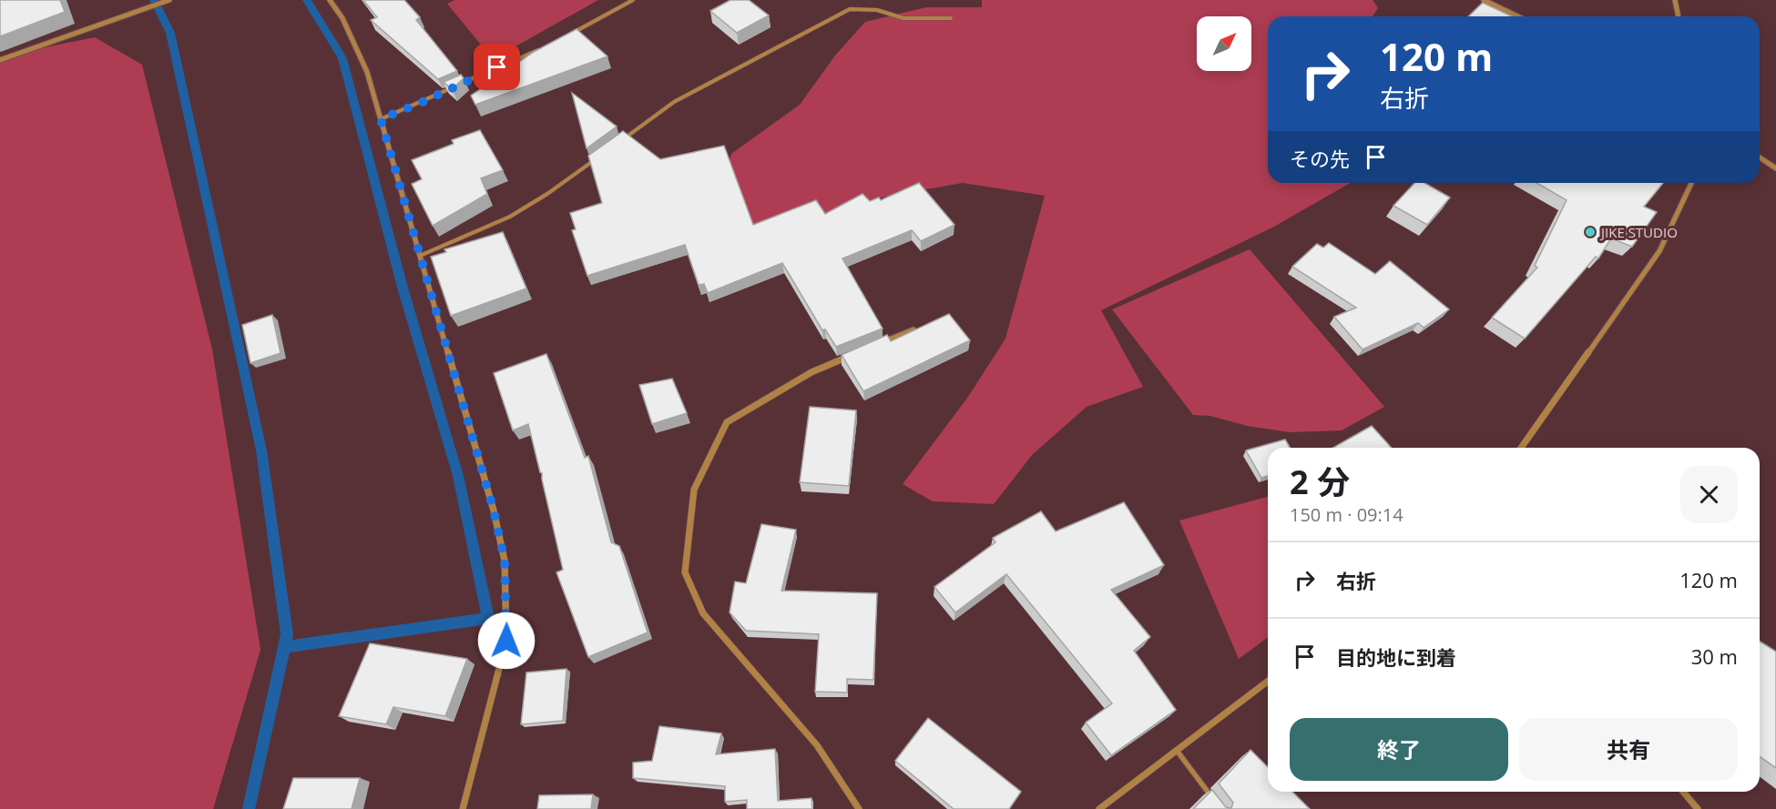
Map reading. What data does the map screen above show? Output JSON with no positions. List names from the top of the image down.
{
  "places": ["JIKE STUDIO"],
  "north": "top right",
  "page": {
    "turn": ["120 m", "右折"],
    "then": "その先",
    "heading": ["2 分", "150 m · 09:14"],
    "list": [
      {
        "name": "右折",
        "value": "120 m"
      },
      {
        "name": "目的地に到着",
        "value": "30 m"
      }
    ],
    "buttons": ["終了", "共有"]
  }
}
